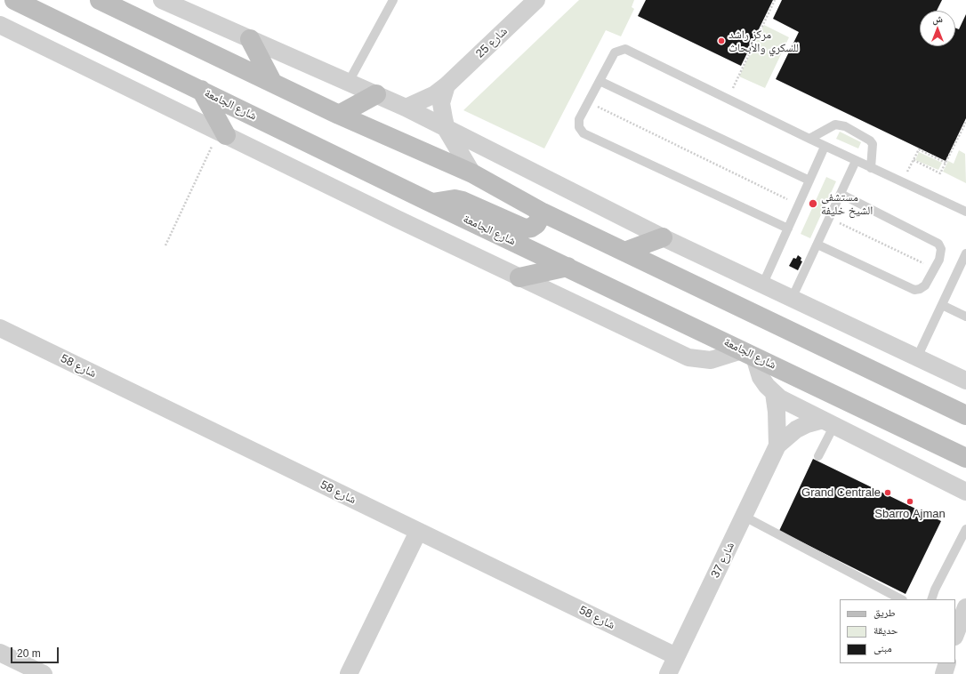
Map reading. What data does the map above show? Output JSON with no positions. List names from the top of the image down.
{
  "streets": {
    "main road": ["شارع الجامعة"],
    "street": ["شارع 25", "شارع 58", "شارع 37"]
  },
  "crossings": [
    ["شارع 58", "شارع 37"]
  ],
  "places": [
    "مركز راشد للسكري والأبحاث",
    "مستشفى الشيخ خليفة",
    "Grand Centrale",
    "Sbarro Ajman"
  ],
  "legend": ["طريق", "حديقة", "مبنى"],
  "scale_bar": "20 m",
  "north": "top"
}
